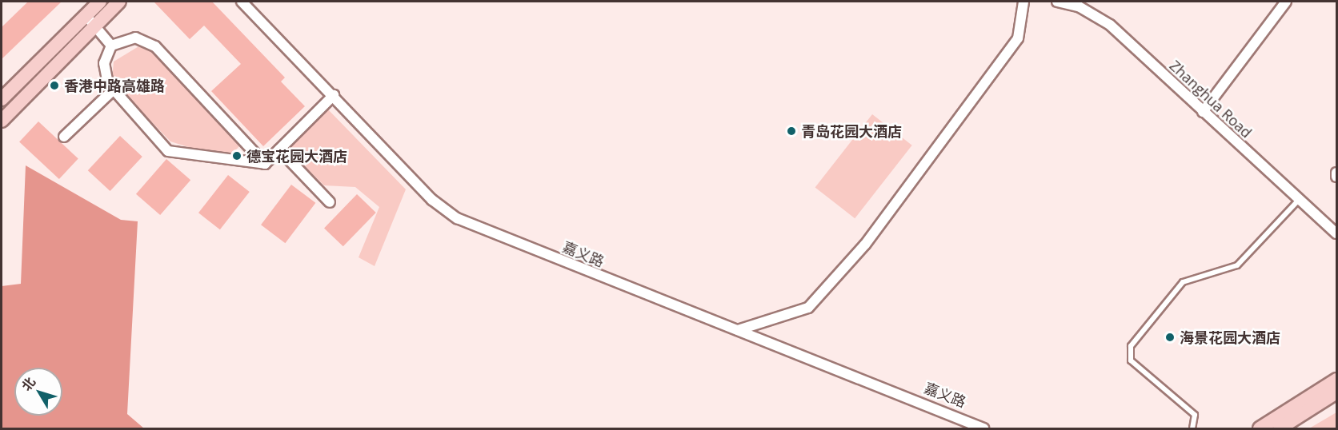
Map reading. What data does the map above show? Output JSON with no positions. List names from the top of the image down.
{
  "streets": {
    "street": ["Zhanghua Road", "嘉义路"]
  },
  "places": [
    "香港中路高雄路",
    "青岛花园大酒店",
    "德宝花园大酒店",
    "海景花园大酒店"
  ],
  "north": "top left"
}
